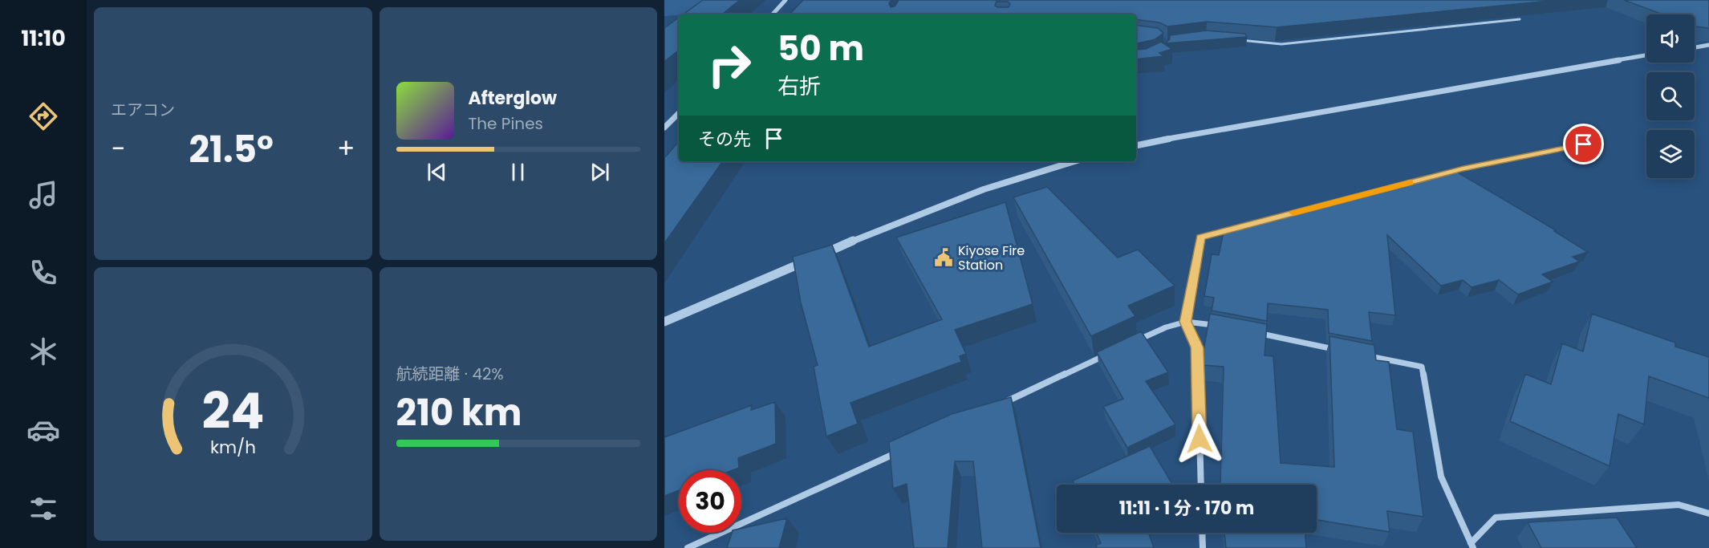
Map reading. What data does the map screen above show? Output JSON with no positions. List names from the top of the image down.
{
  "places": {
    "public building": ["Kiyose Fire Station"]
  },
  "page": {
    "tabs": "11:10",
    "tile": [
      "エアコン",
      ["航続距離 · 42%", "210 km"]
    ],
    "turn": ["50 m", "右折"],
    "song": ["Afterglow", "The Pines"],
    "then": "その先",
    "heat": ["−", "21.5°", "+"],
    "limit": "30",
    "trip": "11:11 · 1 分 · 170 m",
    "gauge": ["24", "km/h"]
  }
}
